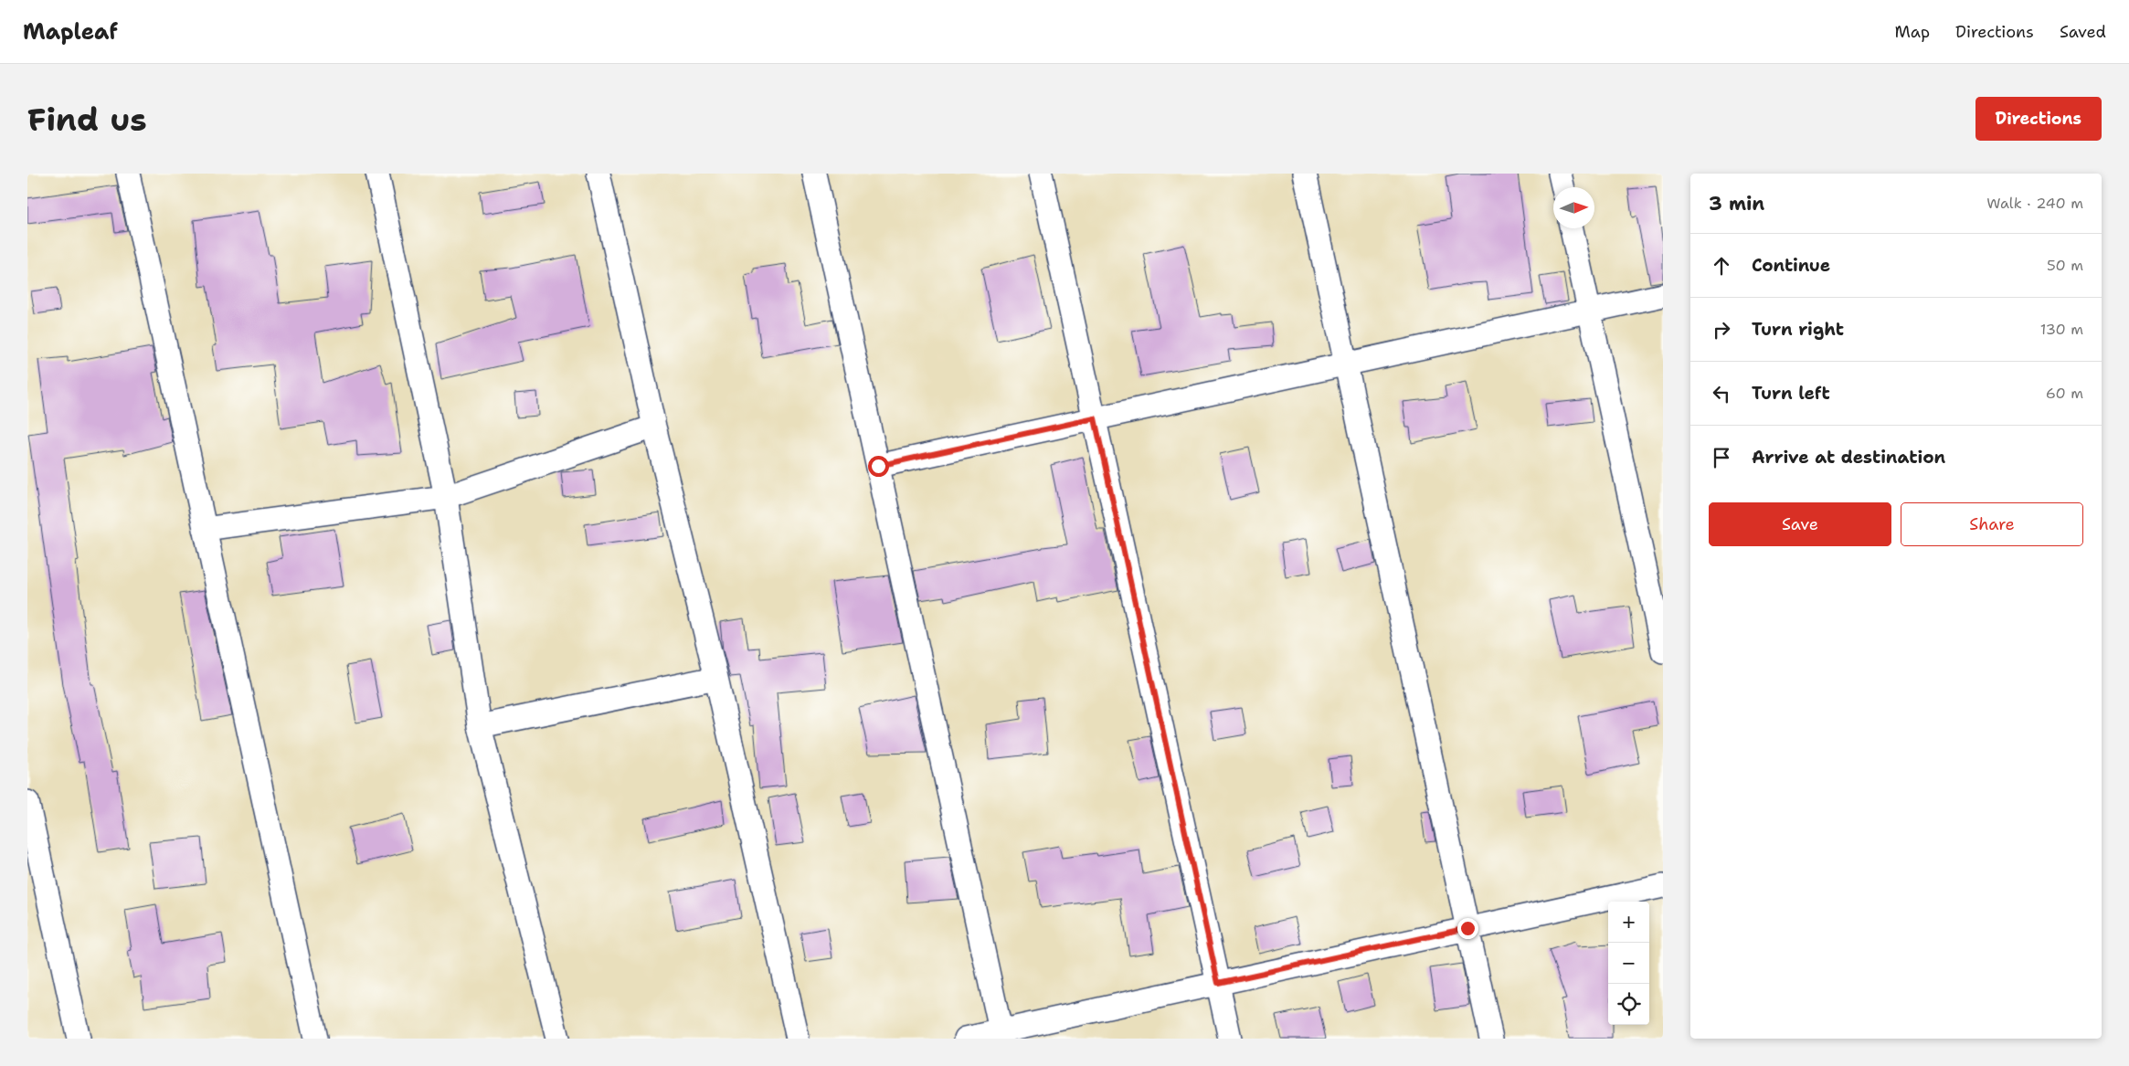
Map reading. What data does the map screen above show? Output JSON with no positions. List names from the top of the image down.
{
  "north": "right",
  "page": {
    "header": "Mapleaf",
    "nav": ["Map", "Directions", "Saved"],
    "buttons": [
      "Directions",
      ["Save", "Share"]
    ],
    "title": "Find us",
    "heading": ["3 min", "Walk · 240 m"],
    "list": [
      ["Continue", "50 m"],
      ["Turn right", "130 m"],
      ["Turn left", "60 m"],
      "Arrive at destination"
    ],
    "map_buttons": ["+", "−"]
  }
}
